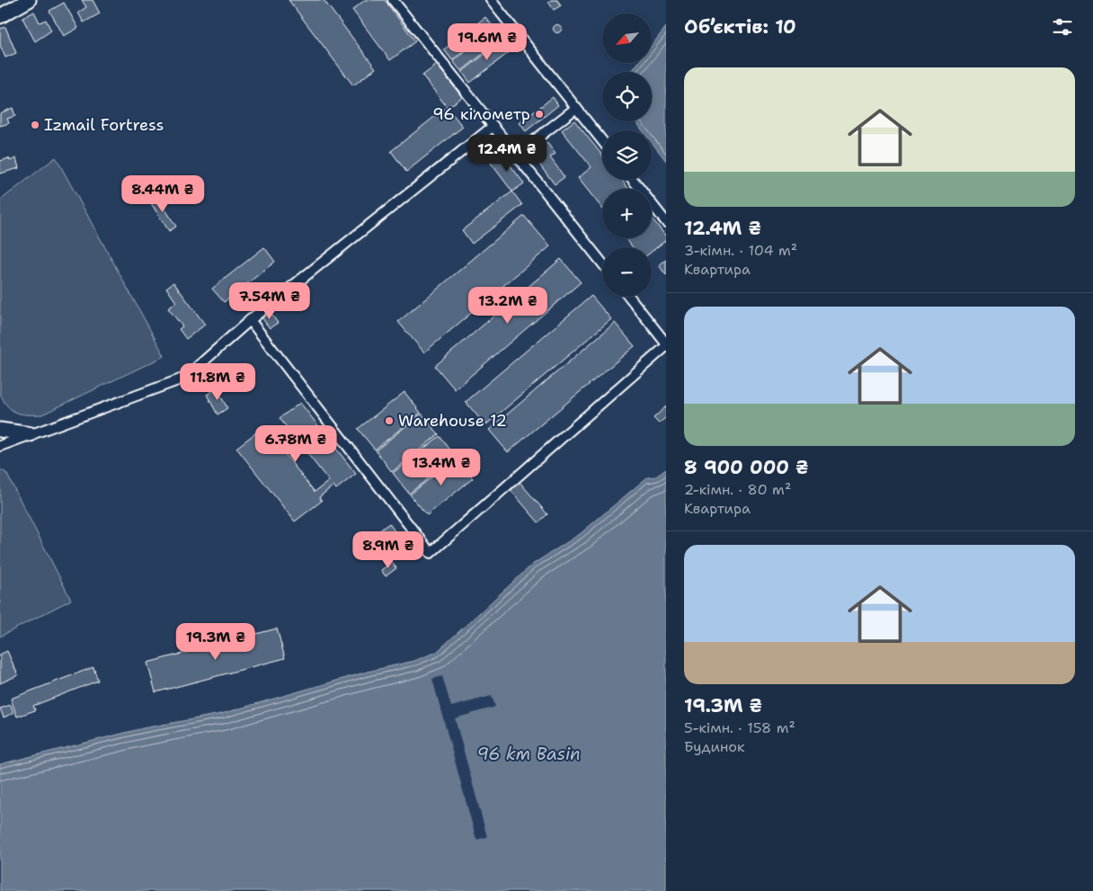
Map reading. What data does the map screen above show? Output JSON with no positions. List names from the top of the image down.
{
  "water": ["96 km Basin"],
  "places": ["96 кілометр", "Izmail Fortress", "Warehouse 12"],
  "north": "bottom left",
  "page": {
    "heading": "Об’єктів: 10",
    "map_buttons": ["+", "−"],
    "price": [
      "19.6M ₴",
      "12.4M ₴",
      "8.44M ₴",
      "7.54M ₴",
      "13.2M ₴",
      "11.8M ₴",
      "6.78M ₴",
      "13.4M ₴",
      "8.9M ₴",
      "19.3M ₴"
    ],
    "list": [
      {
        "name": "12.4M ₴",
        "note": "3-кімн. · 104 m² · Квартира"
      },
      {
        "name": "8 900 000 ₴",
        "note": "2-кімн. · 80 m² · Квартира"
      },
      {
        "name": "19.3M ₴",
        "note": "5-кімн. · 158 m² · Будинок"
      }
    ]
  }
}
